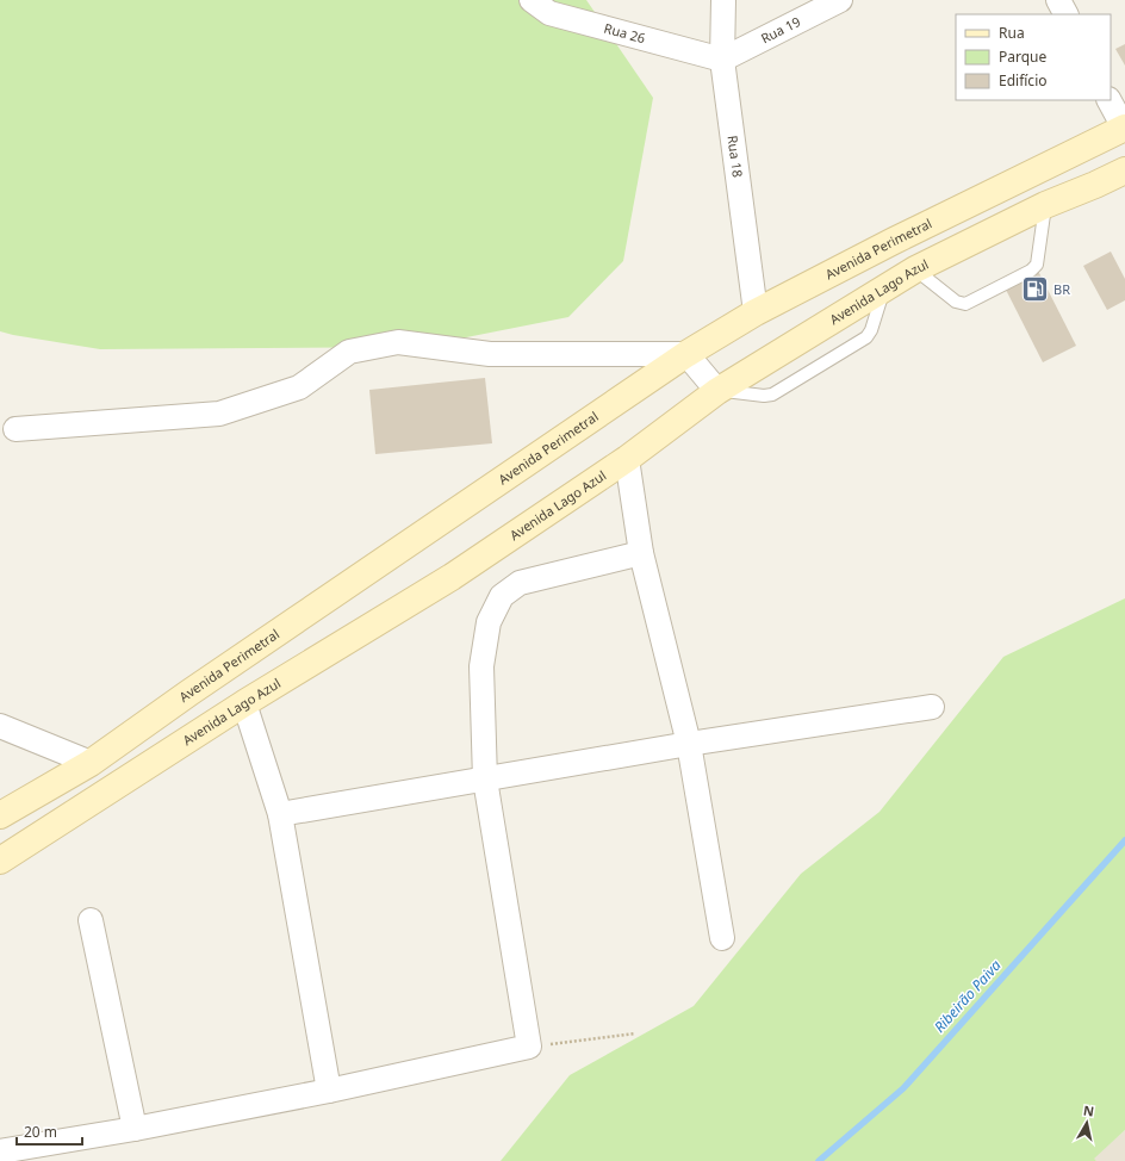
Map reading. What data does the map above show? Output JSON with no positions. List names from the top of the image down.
{
  "streets": {
    "main road": ["Avenida Perimetral", "Avenida Lago Azul"],
    "street": ["Rua 19", "Rua 26", "Rua 18"]
  },
  "crossings": [
    ["Rua 19", "Rua 26"],
    ["Rua 19", "Rua 18"],
    ["Rua 26", "Rua 18"],
    ["Rua 18", "Avenida Perimetral"]
  ],
  "water": ["Ribeirão Paiva"],
  "places": {
    "fuel station": ["BR"]
  },
  "legend": ["Rua", "Parque", "Edifício"],
  "scale_bar": "20 m",
  "north": "top"
}
